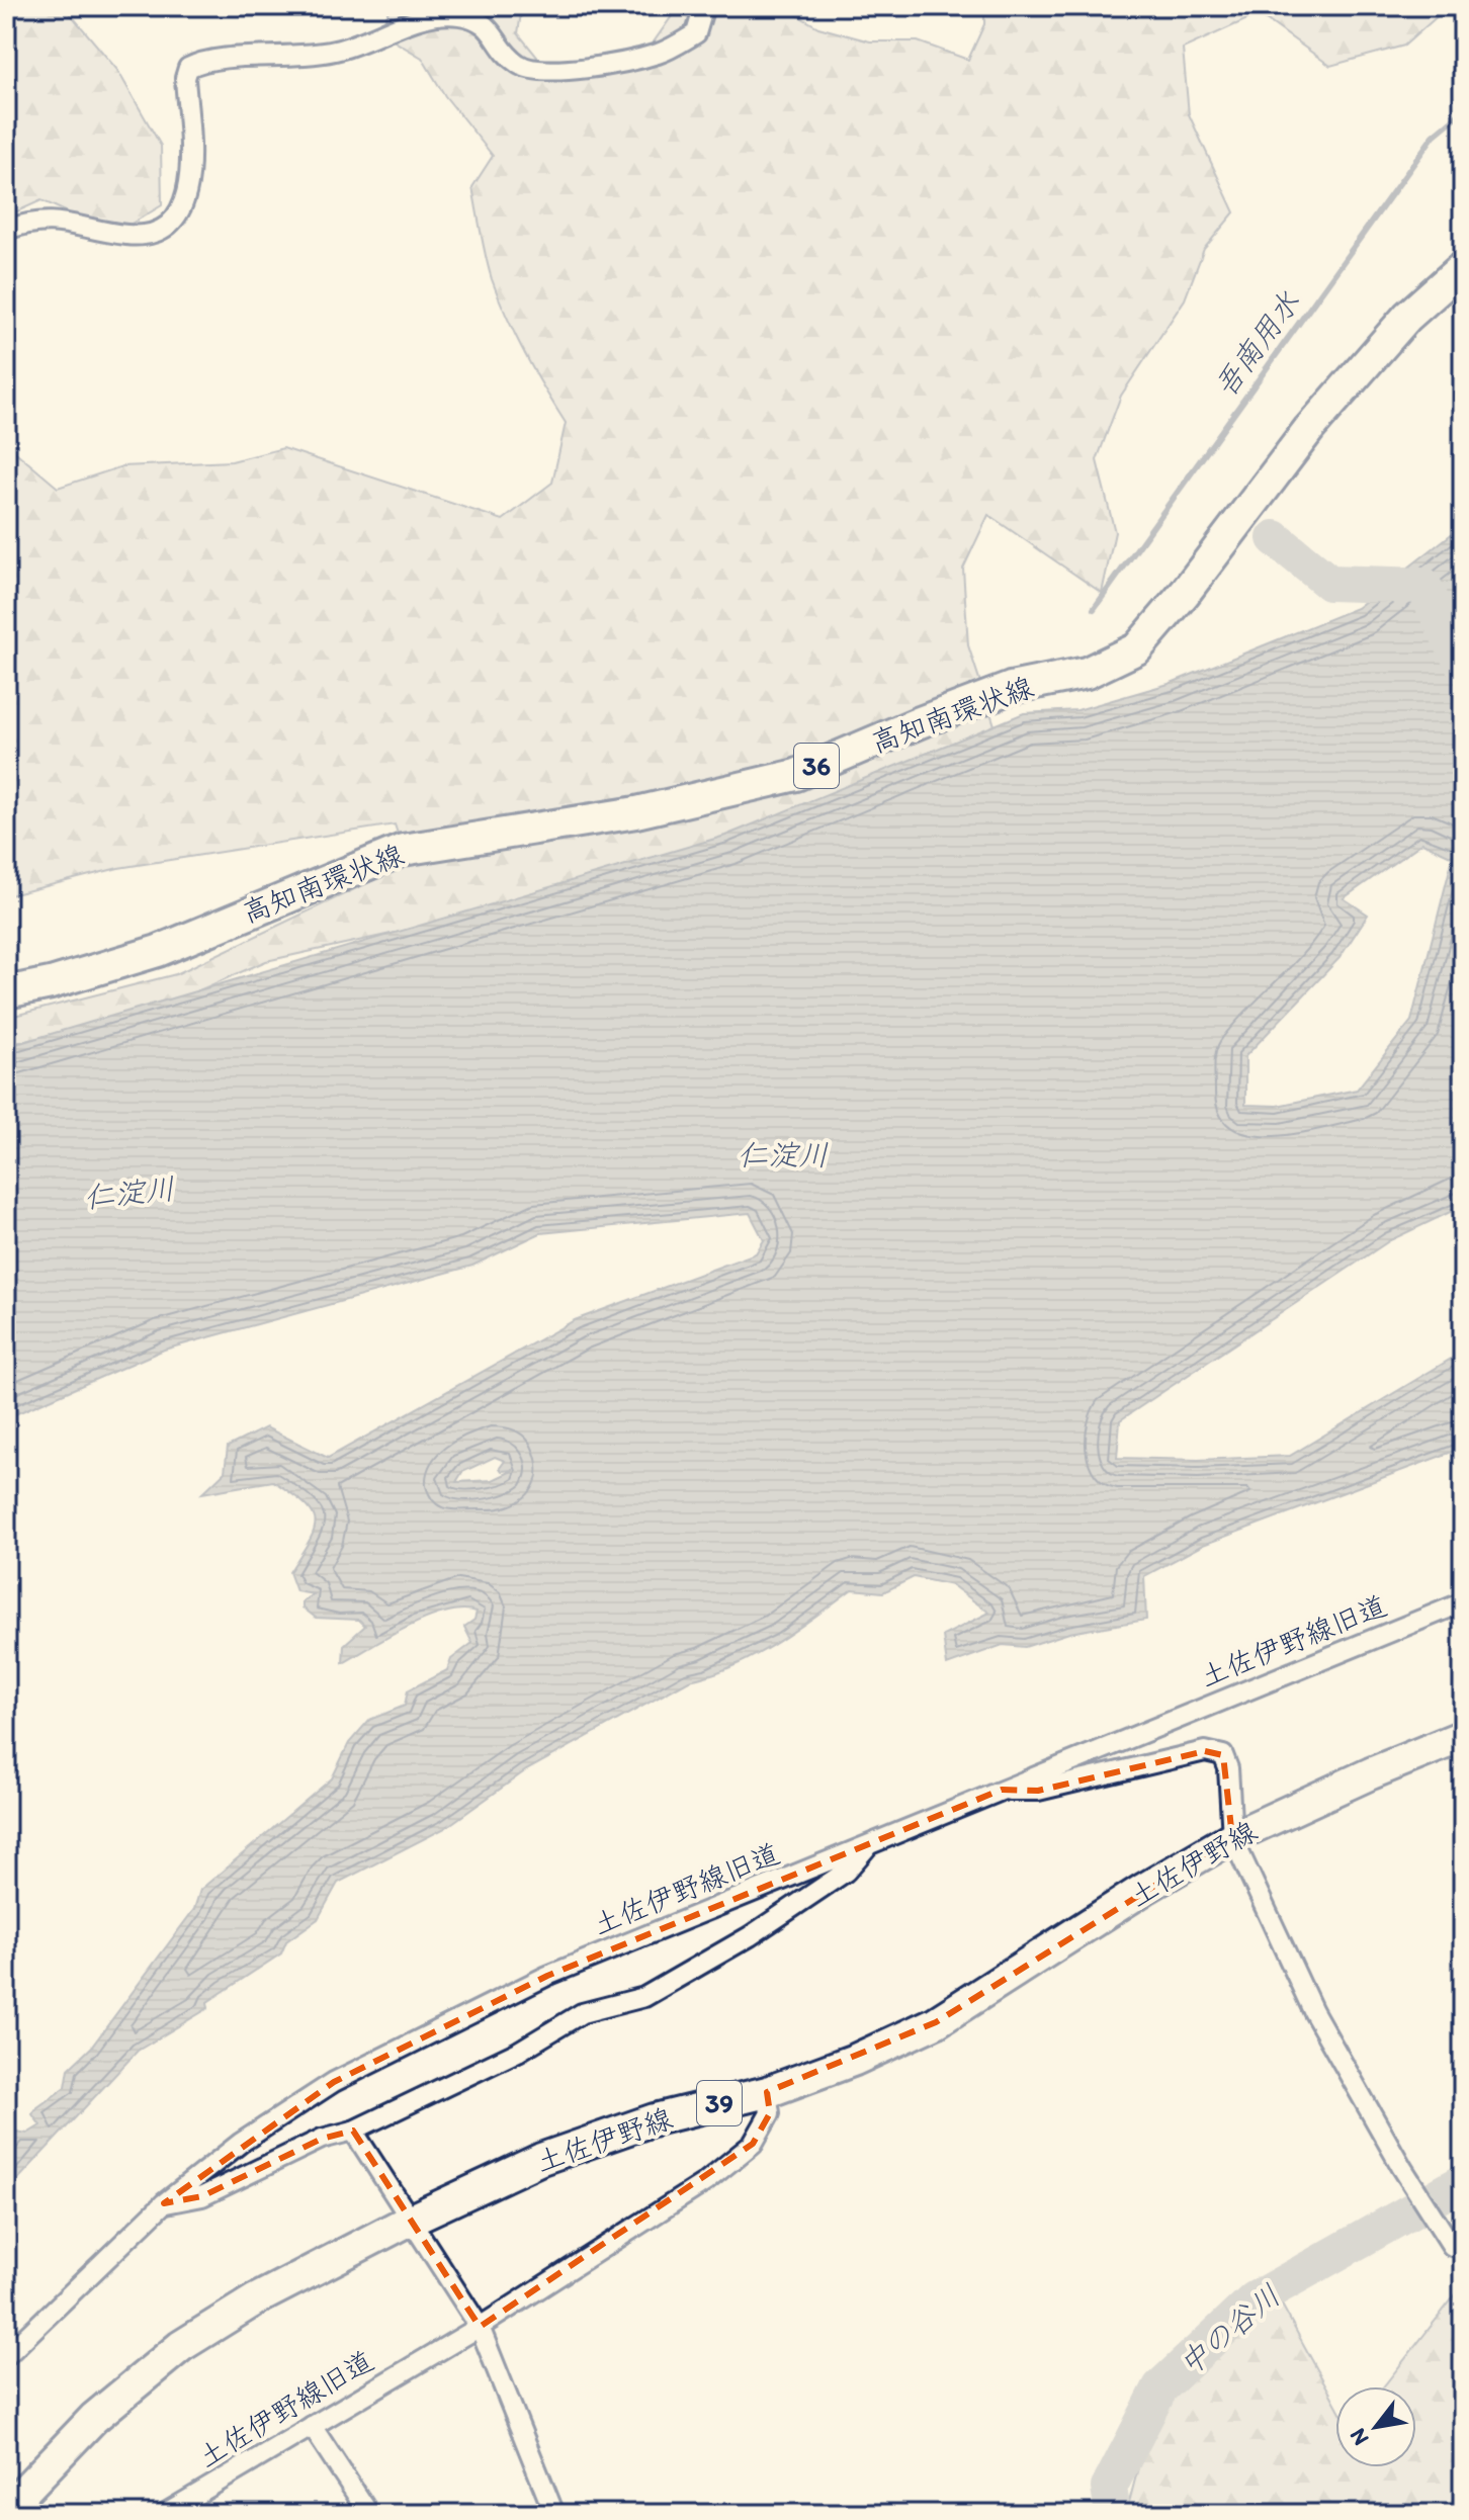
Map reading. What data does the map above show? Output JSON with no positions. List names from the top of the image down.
{
  "streets": {
    "main road": [
      "高知南環状線",
      "36",
      "土佐伊野線",
      "39"
    ],
    "street": ["土佐伊野線旧道"]
  },
  "crossings": [
    ["土佐伊野線旧道", "土佐伊野線"]
  ],
  "water": ["吾南用水", "仁淀川", "中の谷川"],
  "north": "bottom left"
}
